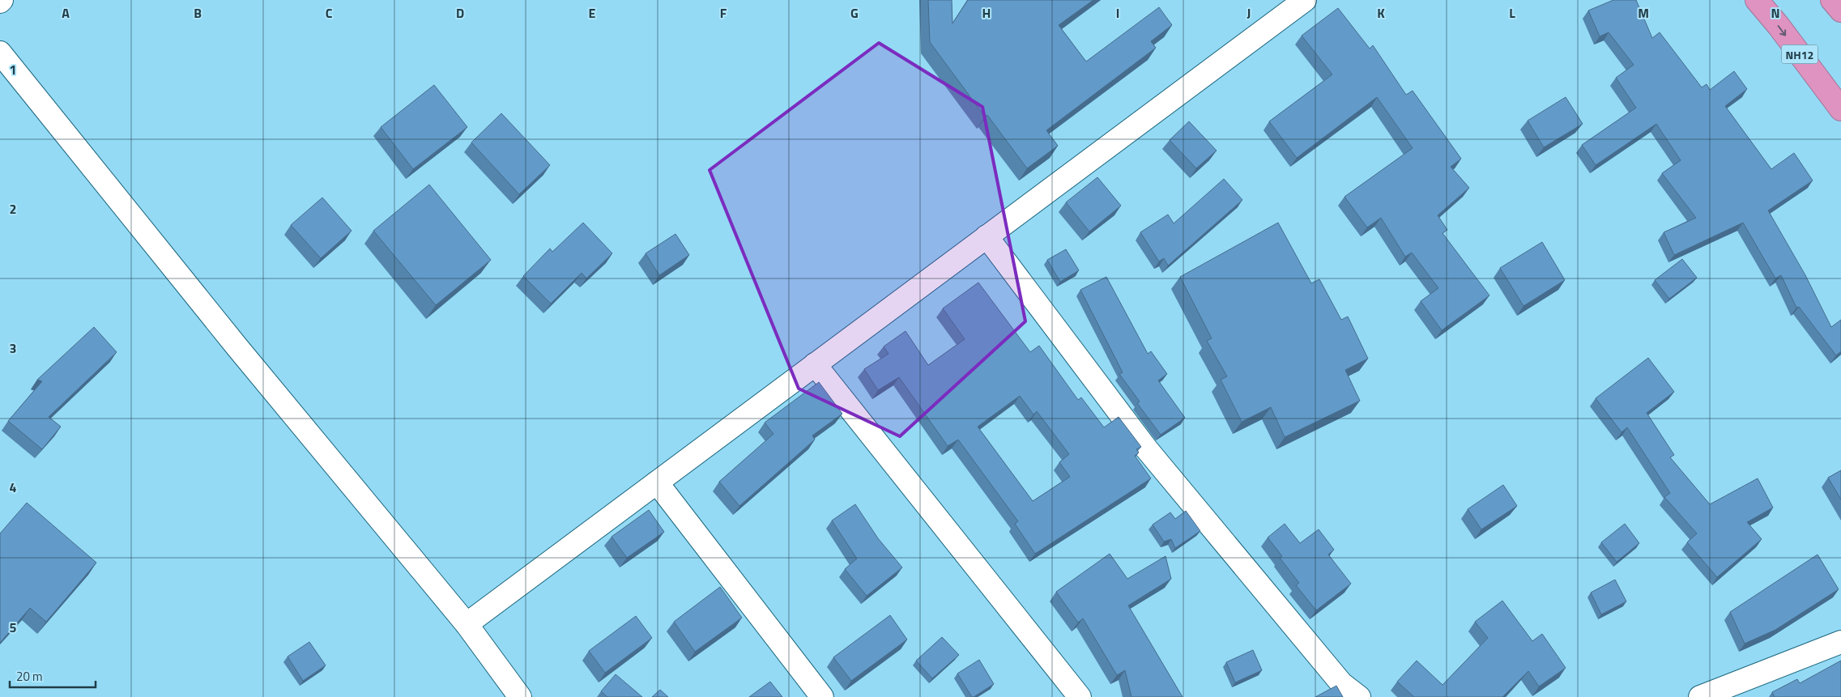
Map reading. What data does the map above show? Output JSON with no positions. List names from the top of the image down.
{
  "streets": {
    "highway": ["NH12"]
  },
  "scale_bar": "20 m",
  "grid": {
    "columns": [
      "A",
      "B",
      "C",
      "D",
      "E",
      "F",
      "G",
      "H",
      "I",
      "J",
      "K",
      "L",
      "M",
      "N"
    ],
    "rows": [
      "1",
      "2",
      "3",
      "4",
      "5"
    ]
  }
}
